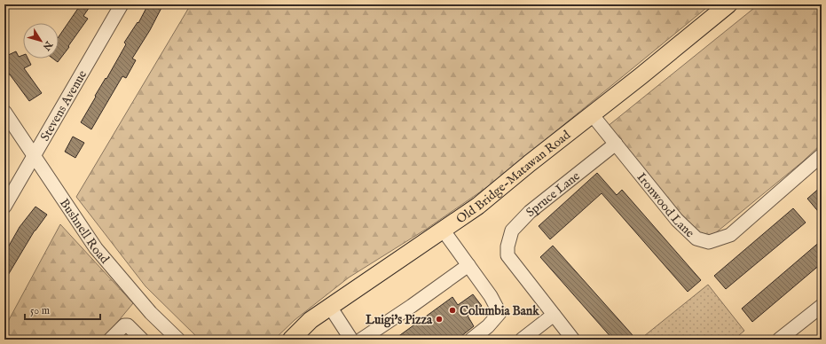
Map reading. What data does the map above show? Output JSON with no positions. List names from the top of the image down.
{
  "streets": {
    "main road": ["Old Bridge-Matawan Road"],
    "street": [
      "Stevens Avenue",
      "Spruce Lane",
      "Ironwood Lane",
      "Bushnell Road"
    ]
  },
  "crossings": [
    ["Stevens Avenue", "Bushnell Road"],
    ["Old Bridge-Matawan Road", "Ironwood Lane"],
    ["Spruce Lane", "Ironwood Lane"]
  ],
  "places": ["Columbia Bank", "Luigi's Pizza"],
  "scale_bar": "50 m",
  "north": "bottom right"
}
